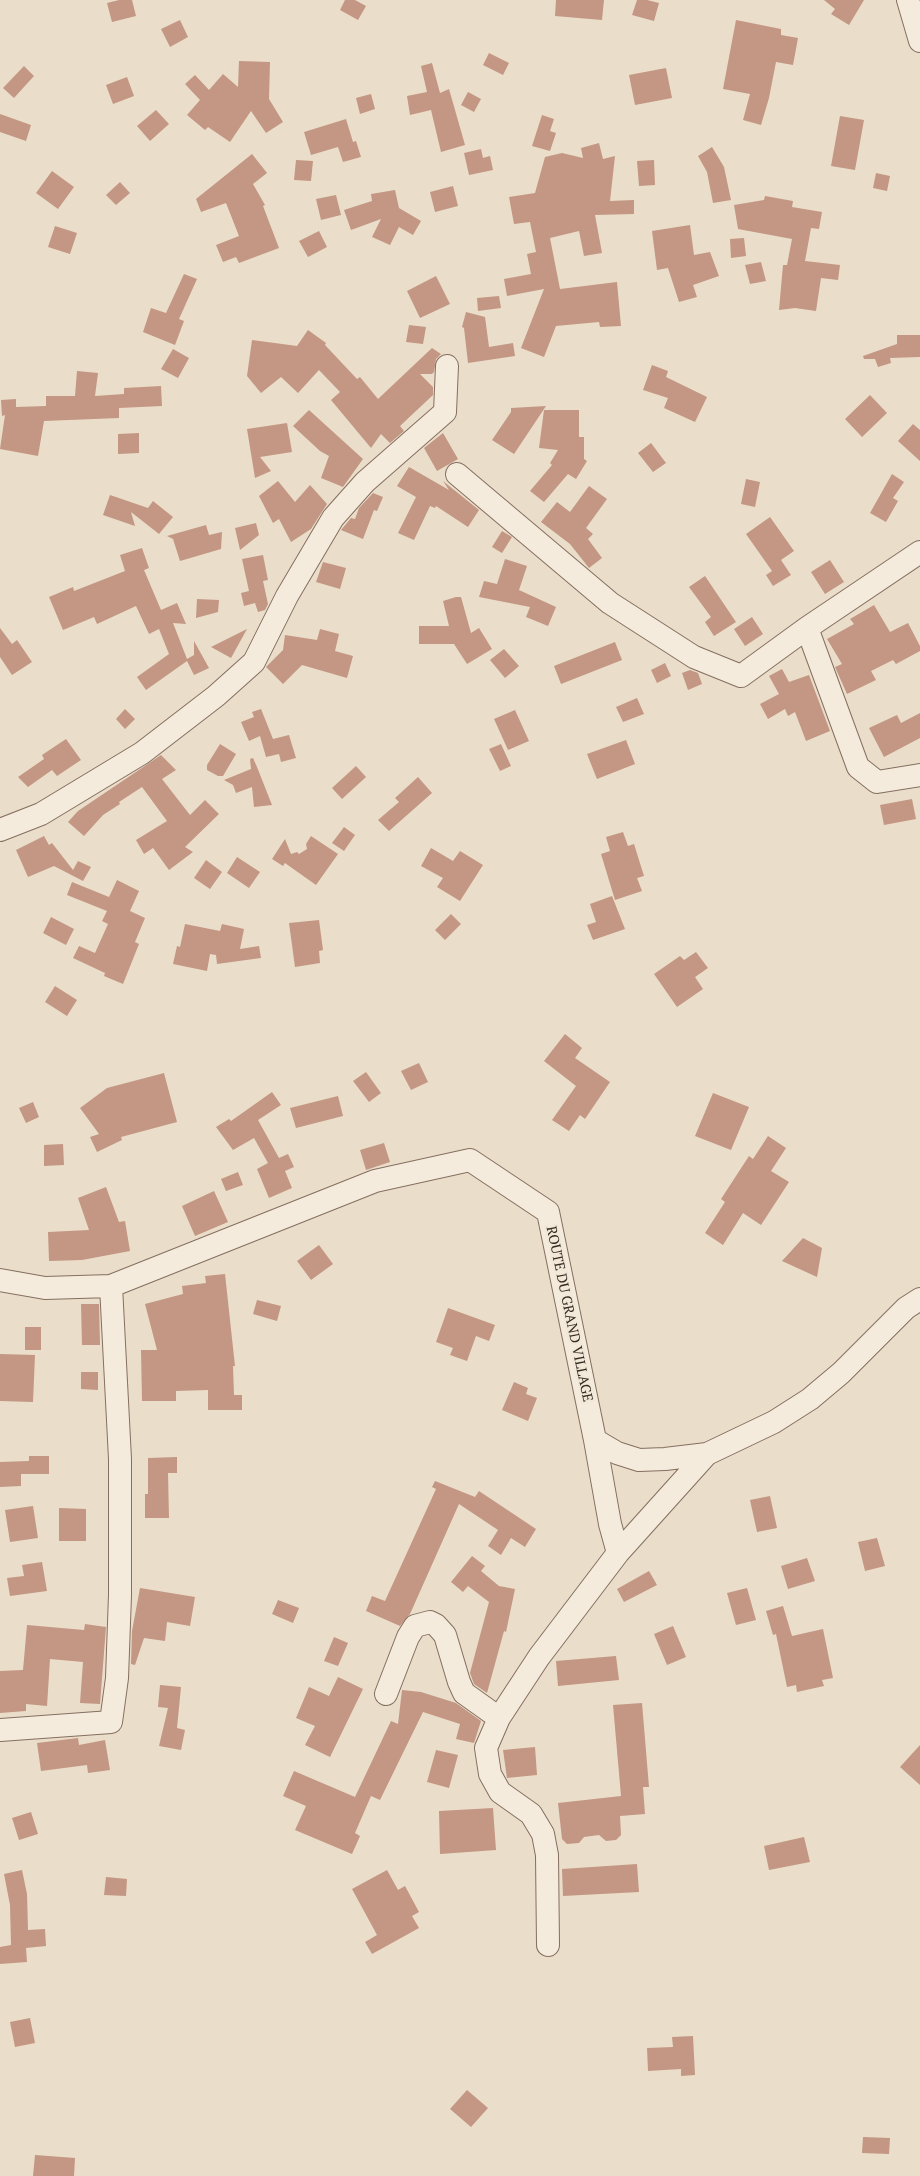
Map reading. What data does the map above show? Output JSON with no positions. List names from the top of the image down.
{
  "streets": {
    "street": ["ROUTE DU GRAND VILLAGE"]
  }
}
